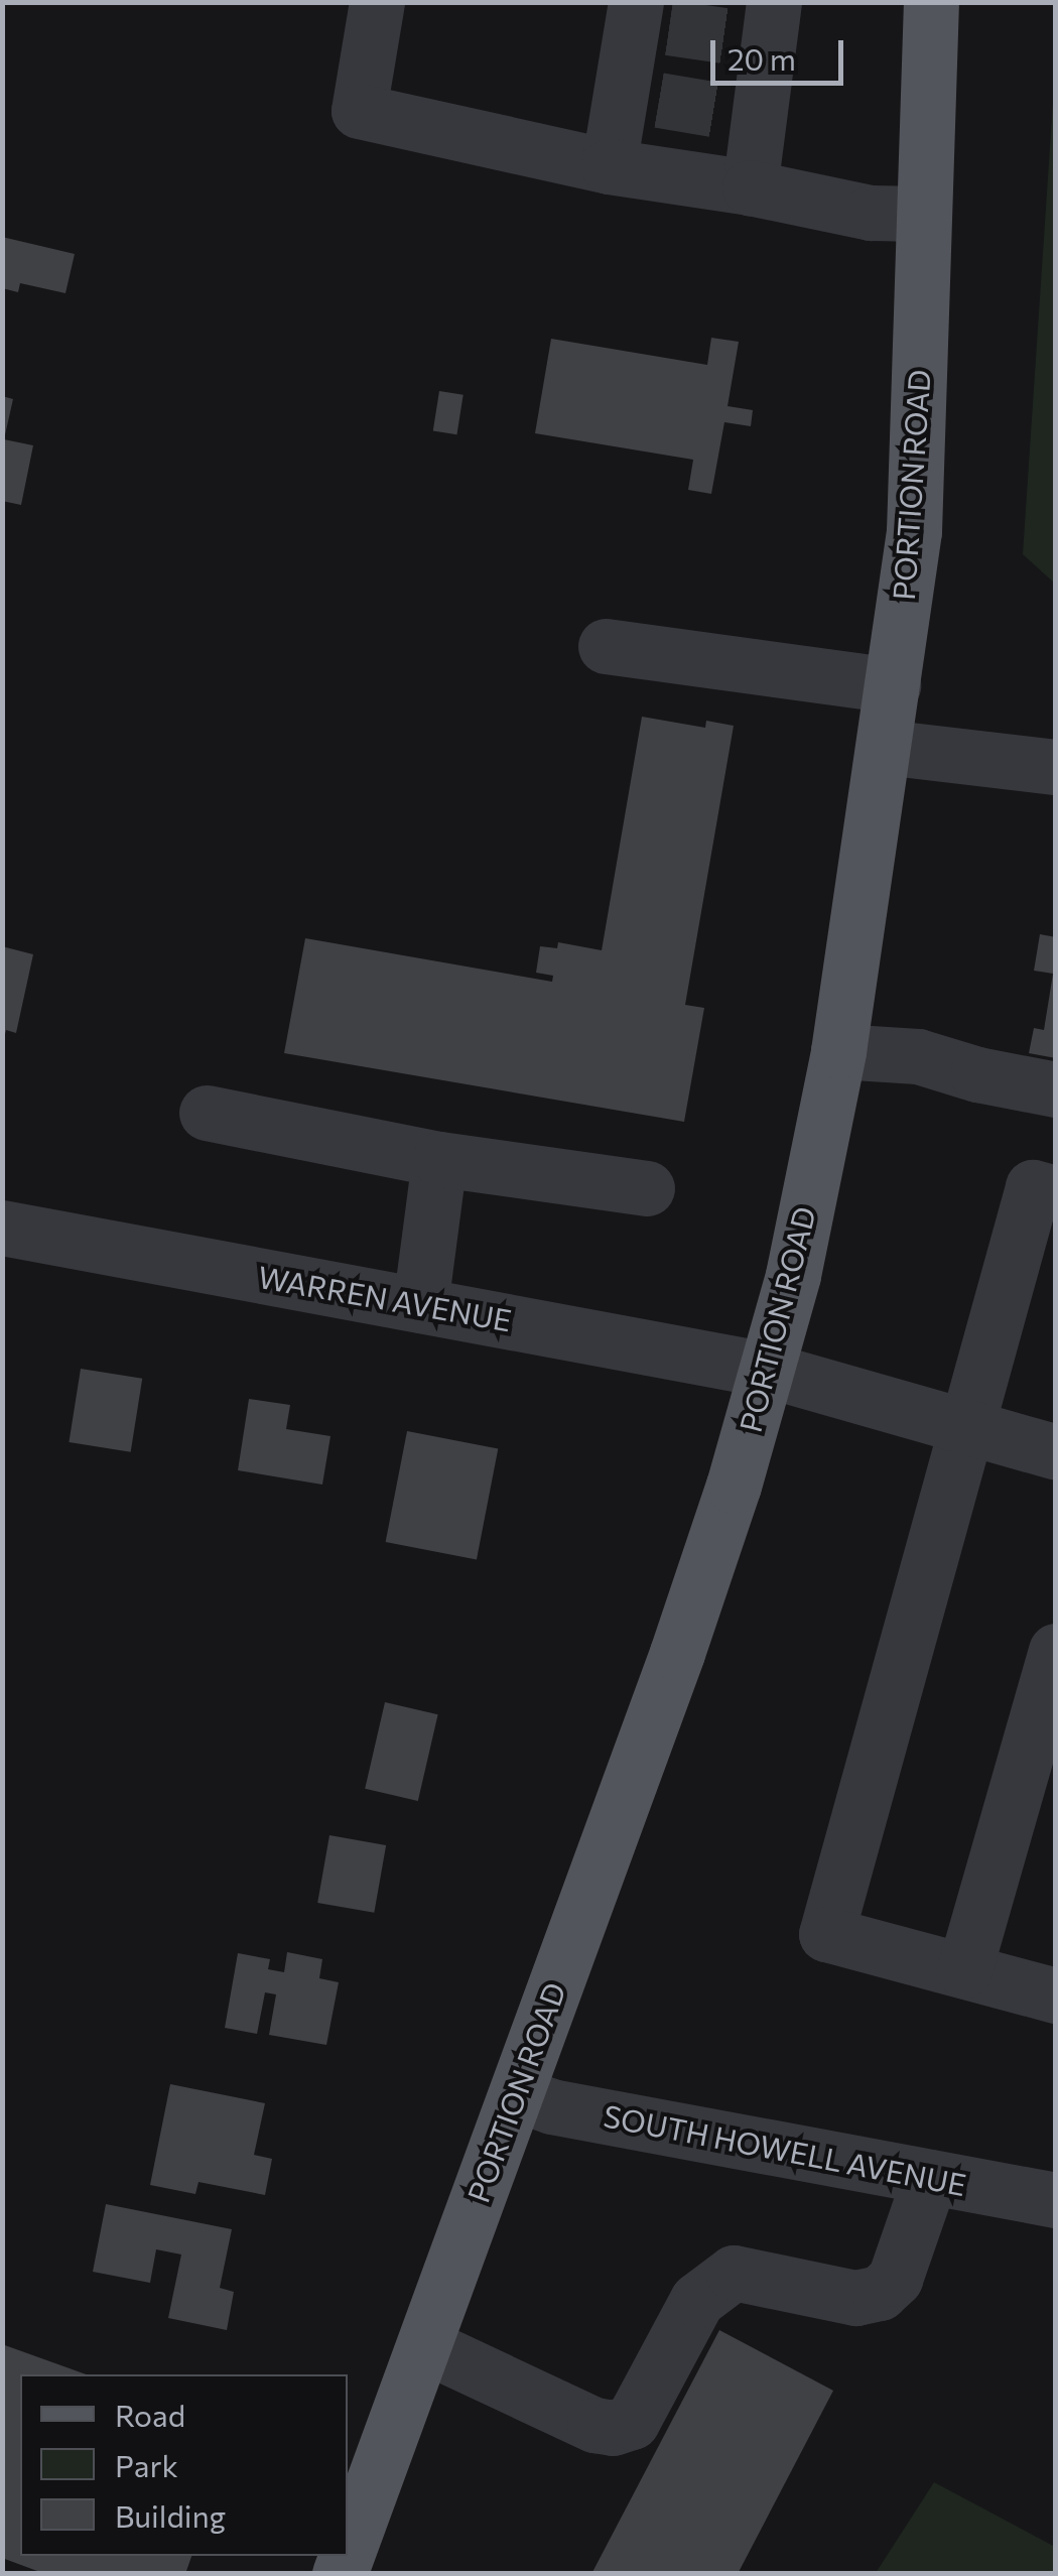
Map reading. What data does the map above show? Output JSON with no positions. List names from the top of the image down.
{
  "streets": {
    "main road": ["PORTION ROAD"],
    "street": ["WARREN AVENUE", "SOUTH HOWELL AVENUE"]
  },
  "crossings": [
    ["PORTION ROAD", "WARREN AVENUE"],
    ["PORTION ROAD", "SOUTH HOWELL AVENUE"]
  ],
  "legend": ["Road", "Park", "Building"],
  "scale_bar": "20 m"
}
